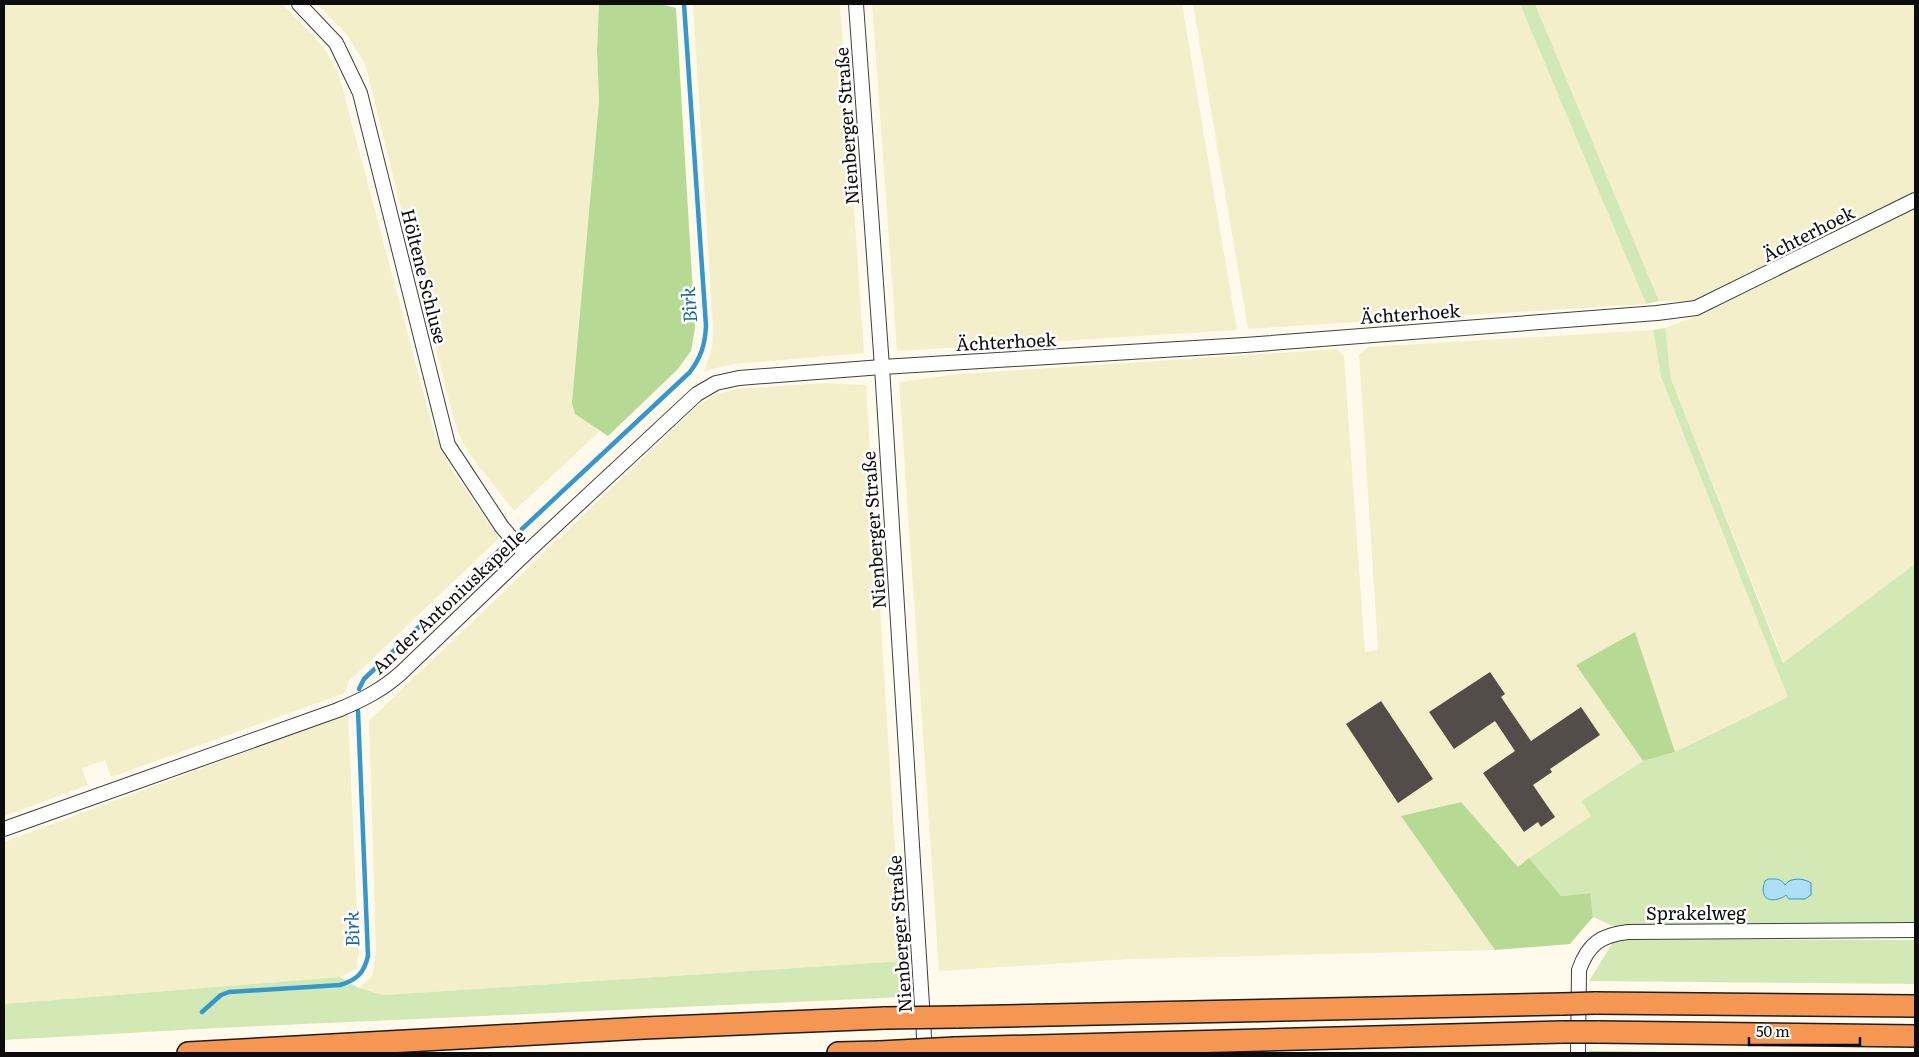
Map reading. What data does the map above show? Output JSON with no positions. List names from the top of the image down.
{
  "streets": {
    "street": [
      "Nienberger Straße",
      "Ächterhoek",
      "Höltene Schluse",
      "An der Antoniuskapelle",
      "Sprakelweg"
    ]
  },
  "crossings": [
    ["Nienberger Straße", "Ächterhoek"],
    ["Nienberger Straße", "An der Antoniuskapelle"],
    ["Ächterhoek", "An der Antoniuskapelle"],
    ["Höltene Schluse", "An der Antoniuskapelle"]
  ],
  "water": ["Birk"],
  "scale_bar": "50 m"
}
